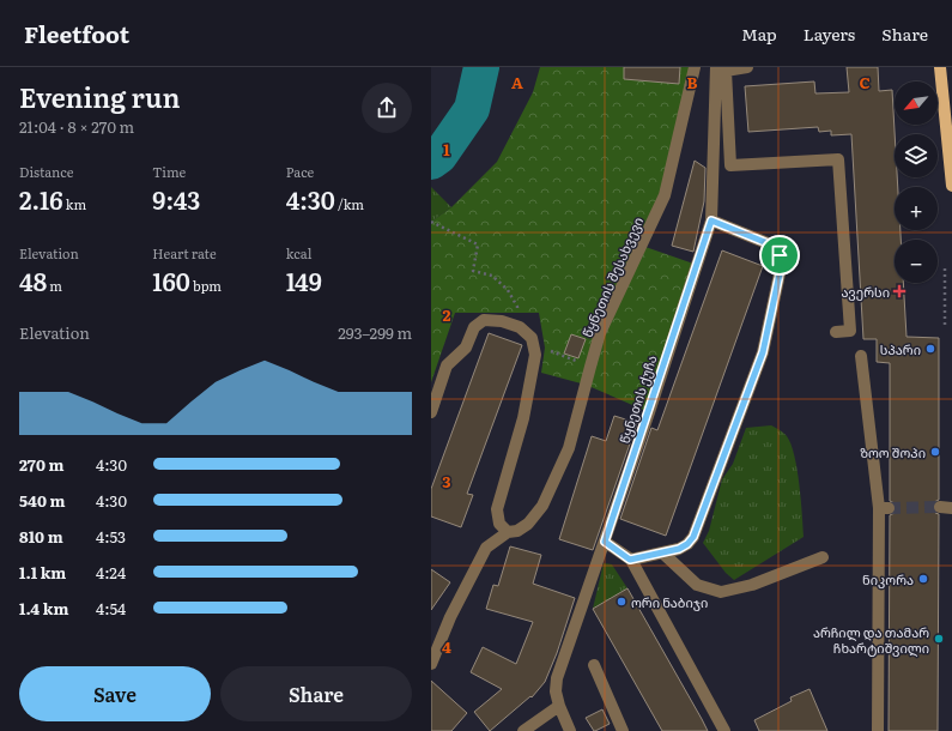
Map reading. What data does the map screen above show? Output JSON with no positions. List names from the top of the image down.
{
  "streets": {
    "street": ["წყნეთის შესახვევი", "წყნეთის ქუჩა"]
  },
  "places": {
    "health": ["ავერსი"],
    "other": [
      "სპარი",
      "ზოო შოპი",
      "ნიკორა",
      "ორი ნაბიჯი",
      "არჩილ და თამარ ჩხარტიშვილი"
    ]
  },
  "north": "bottom left",
  "page": {
    "header": "Fleetfoot",
    "nav": ["Map", "Layers", "Share"],
    "heading": ["Evening run", "21:04 · 8 × 270 m"],
    "map_buttons": ["+", "−"],
    "stats": [
      ["Distance", "2.16 km"],
      ["Time", "9:43"],
      ["Pace", "4:30 /km"],
      ["Elevation", "48 m"],
      ["Heart rate", "160 bpm"],
      ["kcal", "149"]
    ],
    "chart": ["Elevation", "293–299 m"],
    "list": [
      {
        "name": "270 m",
        "note": "4:30"
      },
      {
        "name": "540 m",
        "note": "4:30"
      },
      {
        "name": "810 m",
        "note": "4:53"
      },
      {
        "name": "1.1 km",
        "note": "4:24"
      },
      {
        "name": "1.4 km",
        "note": "4:54"
      }
    ],
    "buttons": ["Save", "Share"]
  },
  "grid": {
    "columns": ["A", "B", "C"],
    "rows": [
      "1",
      "2",
      "3",
      "4"
    ]
  }
}
